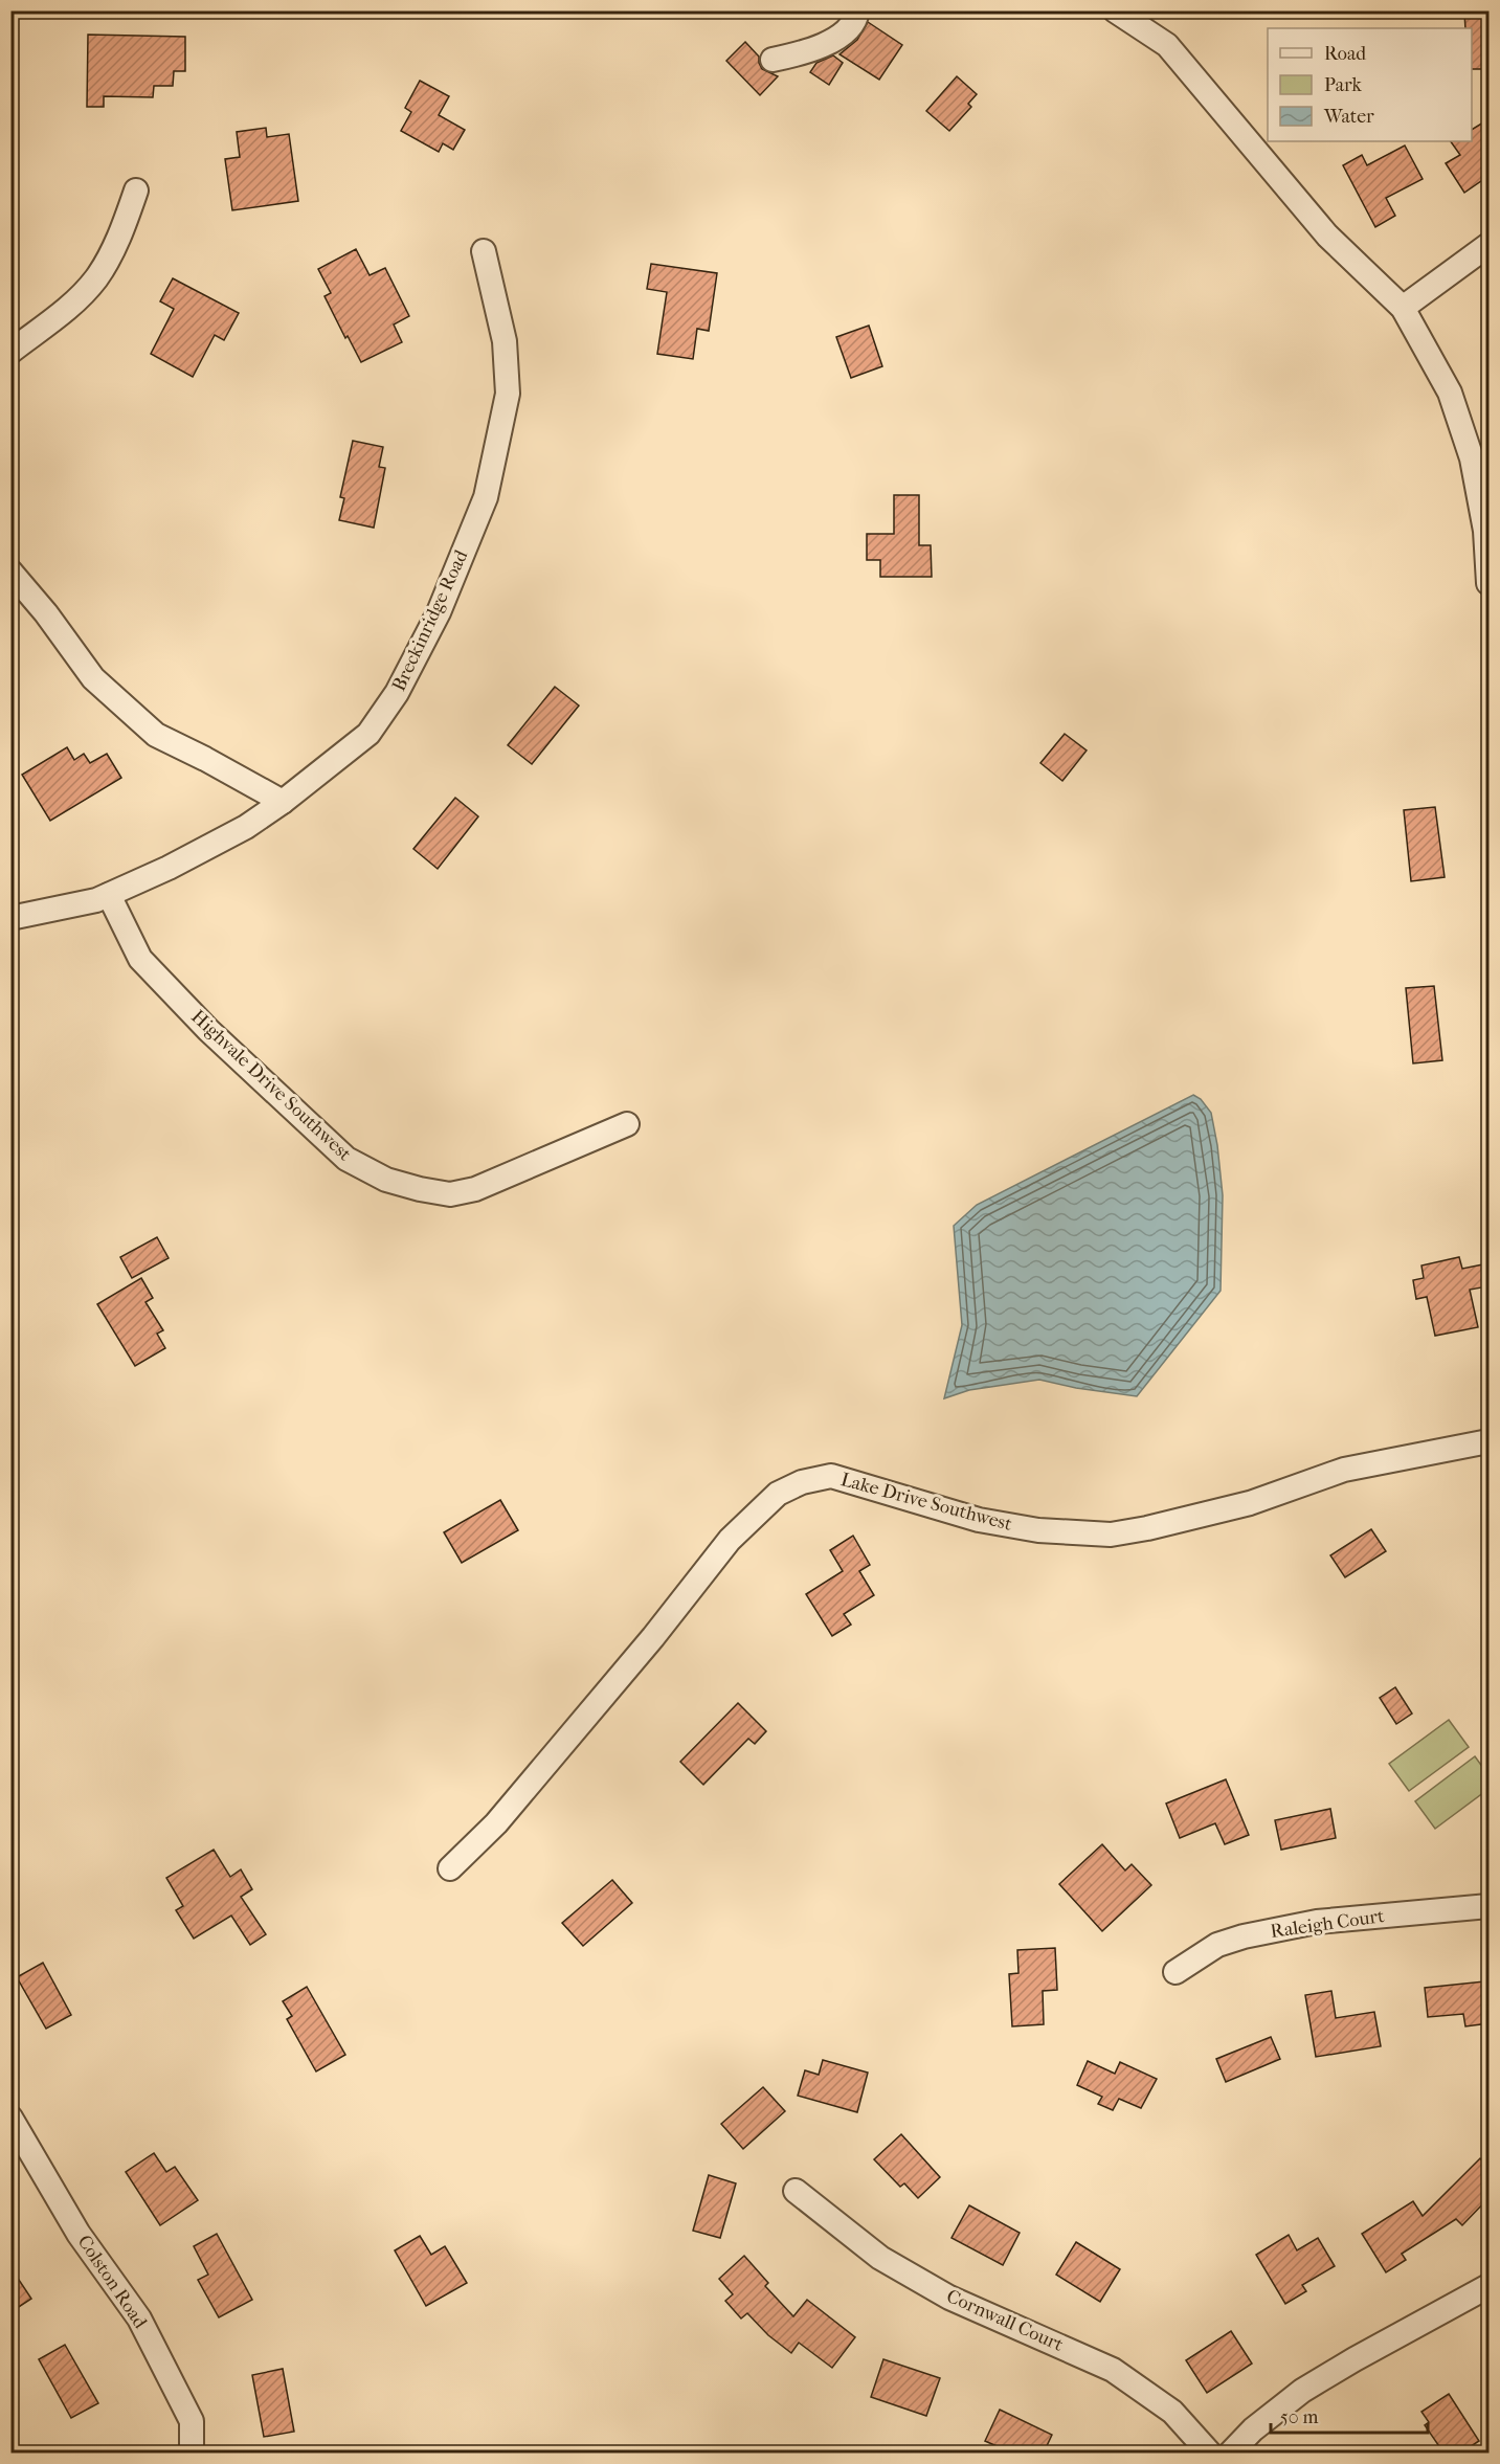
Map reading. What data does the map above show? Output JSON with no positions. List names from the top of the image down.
{
  "streets": {
    "street": [
      "Breckinridge Road",
      "Highvale Drive Southwest",
      "Lake Drive Southwest",
      "Raleigh Court",
      "Colston Road",
      "Cornwall Court"
    ]
  },
  "crossings": [
    ["Breckinridge Road", "Highvale Drive Southwest"]
  ],
  "legend": ["Road", "Park", "Water"],
  "scale_bar": "50 m"
}
